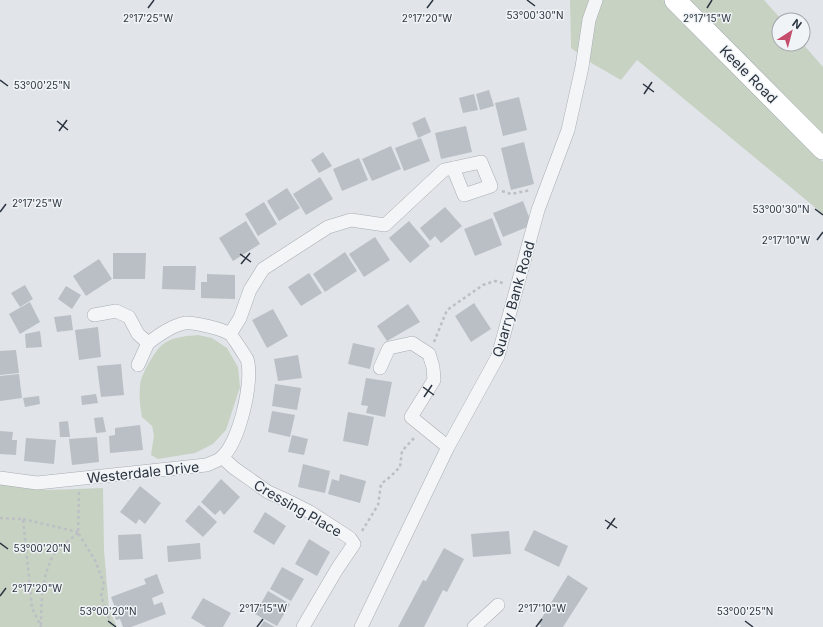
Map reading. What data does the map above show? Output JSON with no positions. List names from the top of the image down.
{
  "streets": {
    "main road": ["Keele Road"],
    "street": ["Quarry Bank Road", "Westerdale Drive", "Cressing Place"]
  },
  "crossings": [
    ["Westerdale Drive", "Cressing Place"]
  ],
  "north": "top right",
  "coordinates": [
    "53°00'30\"N",
    "2°17'25\"W",
    "2°17'20\"W",
    "2°17'15\"W",
    "53°00'25\"N",
    "2°17'10\"W",
    "53°00'20\"N"
  ]
}
